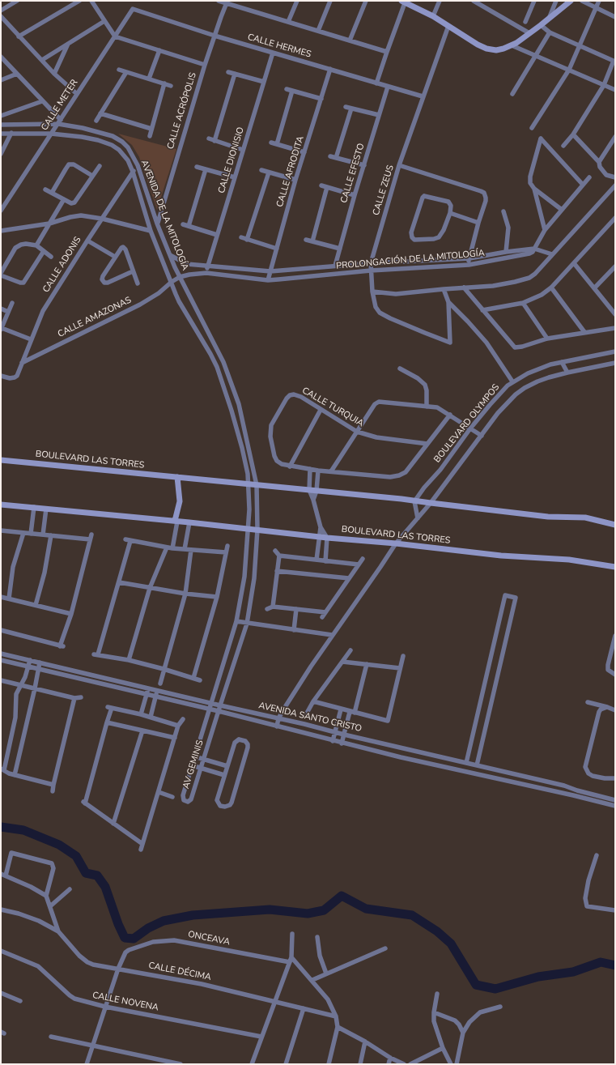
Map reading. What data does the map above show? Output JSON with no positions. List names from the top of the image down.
{
  "streets": {
    "main road": ["BOULEVARD LAS TORRES"],
    "street": [
      "CALLE HERMES",
      "CALLE METER",
      "CALLE ACRÓPOLIS",
      "CALLE DIONISIO",
      "CALLE AFRODITA",
      "CALLE EFESTO",
      "CALLE ZEUS",
      "AVENIDA DE LA MITOLOGÍA",
      "PROLONGACIÓN DE LA MITOLOGÍA",
      "CALLE ADONIS",
      "CALLE AMAZONAS",
      "CALLE TURQUIA",
      "BOULEVARD OLYMPOS",
      "AVENIDA SANTO CRISTO",
      "AV GEMINIS",
      "ONCEAVA",
      "CALLE DÉCIMA",
      "CALLE NOVENA"
    ]
  },
  "crossings": [
    ["CALLE HERMES", "CALLE METER"],
    ["CALLE HERMES", "CALLE ACRÓPOLIS"],
    ["CALLE HERMES", "CALLE DIONISIO"],
    ["CALLE HERMES", "CALLE AFRODITA"],
    ["CALLE HERMES", "CALLE EFESTO"],
    ["CALLE HERMES", "CALLE ZEUS"],
    ["CALLE METER", "AVENIDA DE LA MITOLOGÍA"],
    ["CALLE ACRÓPOLIS", "AVENIDA DE LA MITOLOGÍA"],
    ["CALLE DIONISIO", "PROLONGACIÓN DE LA MITOLOGÍA"],
    ["CALLE AFRODITA", "PROLONGACIÓN DE LA MITOLOGÍA"],
    ["CALLE EFESTO", "PROLONGACIÓN DE LA MITOLOGÍA"],
    ["CALLE ZEUS", "PROLONGACIÓN DE LA MITOLOGÍA"],
    ["AVENIDA DE LA MITOLOGÍA", "PROLONGACIÓN DE LA MITOLOGÍA"],
    ["AVENIDA DE LA MITOLOGÍA", "CALLE ADONIS"],
    ["AVENIDA DE LA MITOLOGÍA", "CALLE AMAZONAS"],
    ["AVENIDA DE LA MITOLOGÍA", "BOULEVARD LAS TORRES"],
    ["AVENIDA DE LA MITOLOGÍA", "AV GEMINIS"],
    ["PROLONGACIÓN DE LA MITOLOGÍA", "CALLE AMAZONAS"],
    ["CALLE ADONIS", "CALLE AMAZONAS"],
    ["BOULEVARD OLYMPOS", "BOULEVARD LAS TORRES"],
    ["BOULEVARD OLYMPOS", "AVENIDA SANTO CRISTO"],
    ["BOULEVARD LAS TORRES", "AV GEMINIS"],
    ["AVENIDA SANTO CRISTO", "AV GEMINIS"],
    ["ONCEAVA", "CALLE DÉCIMA"]
  ]
}
